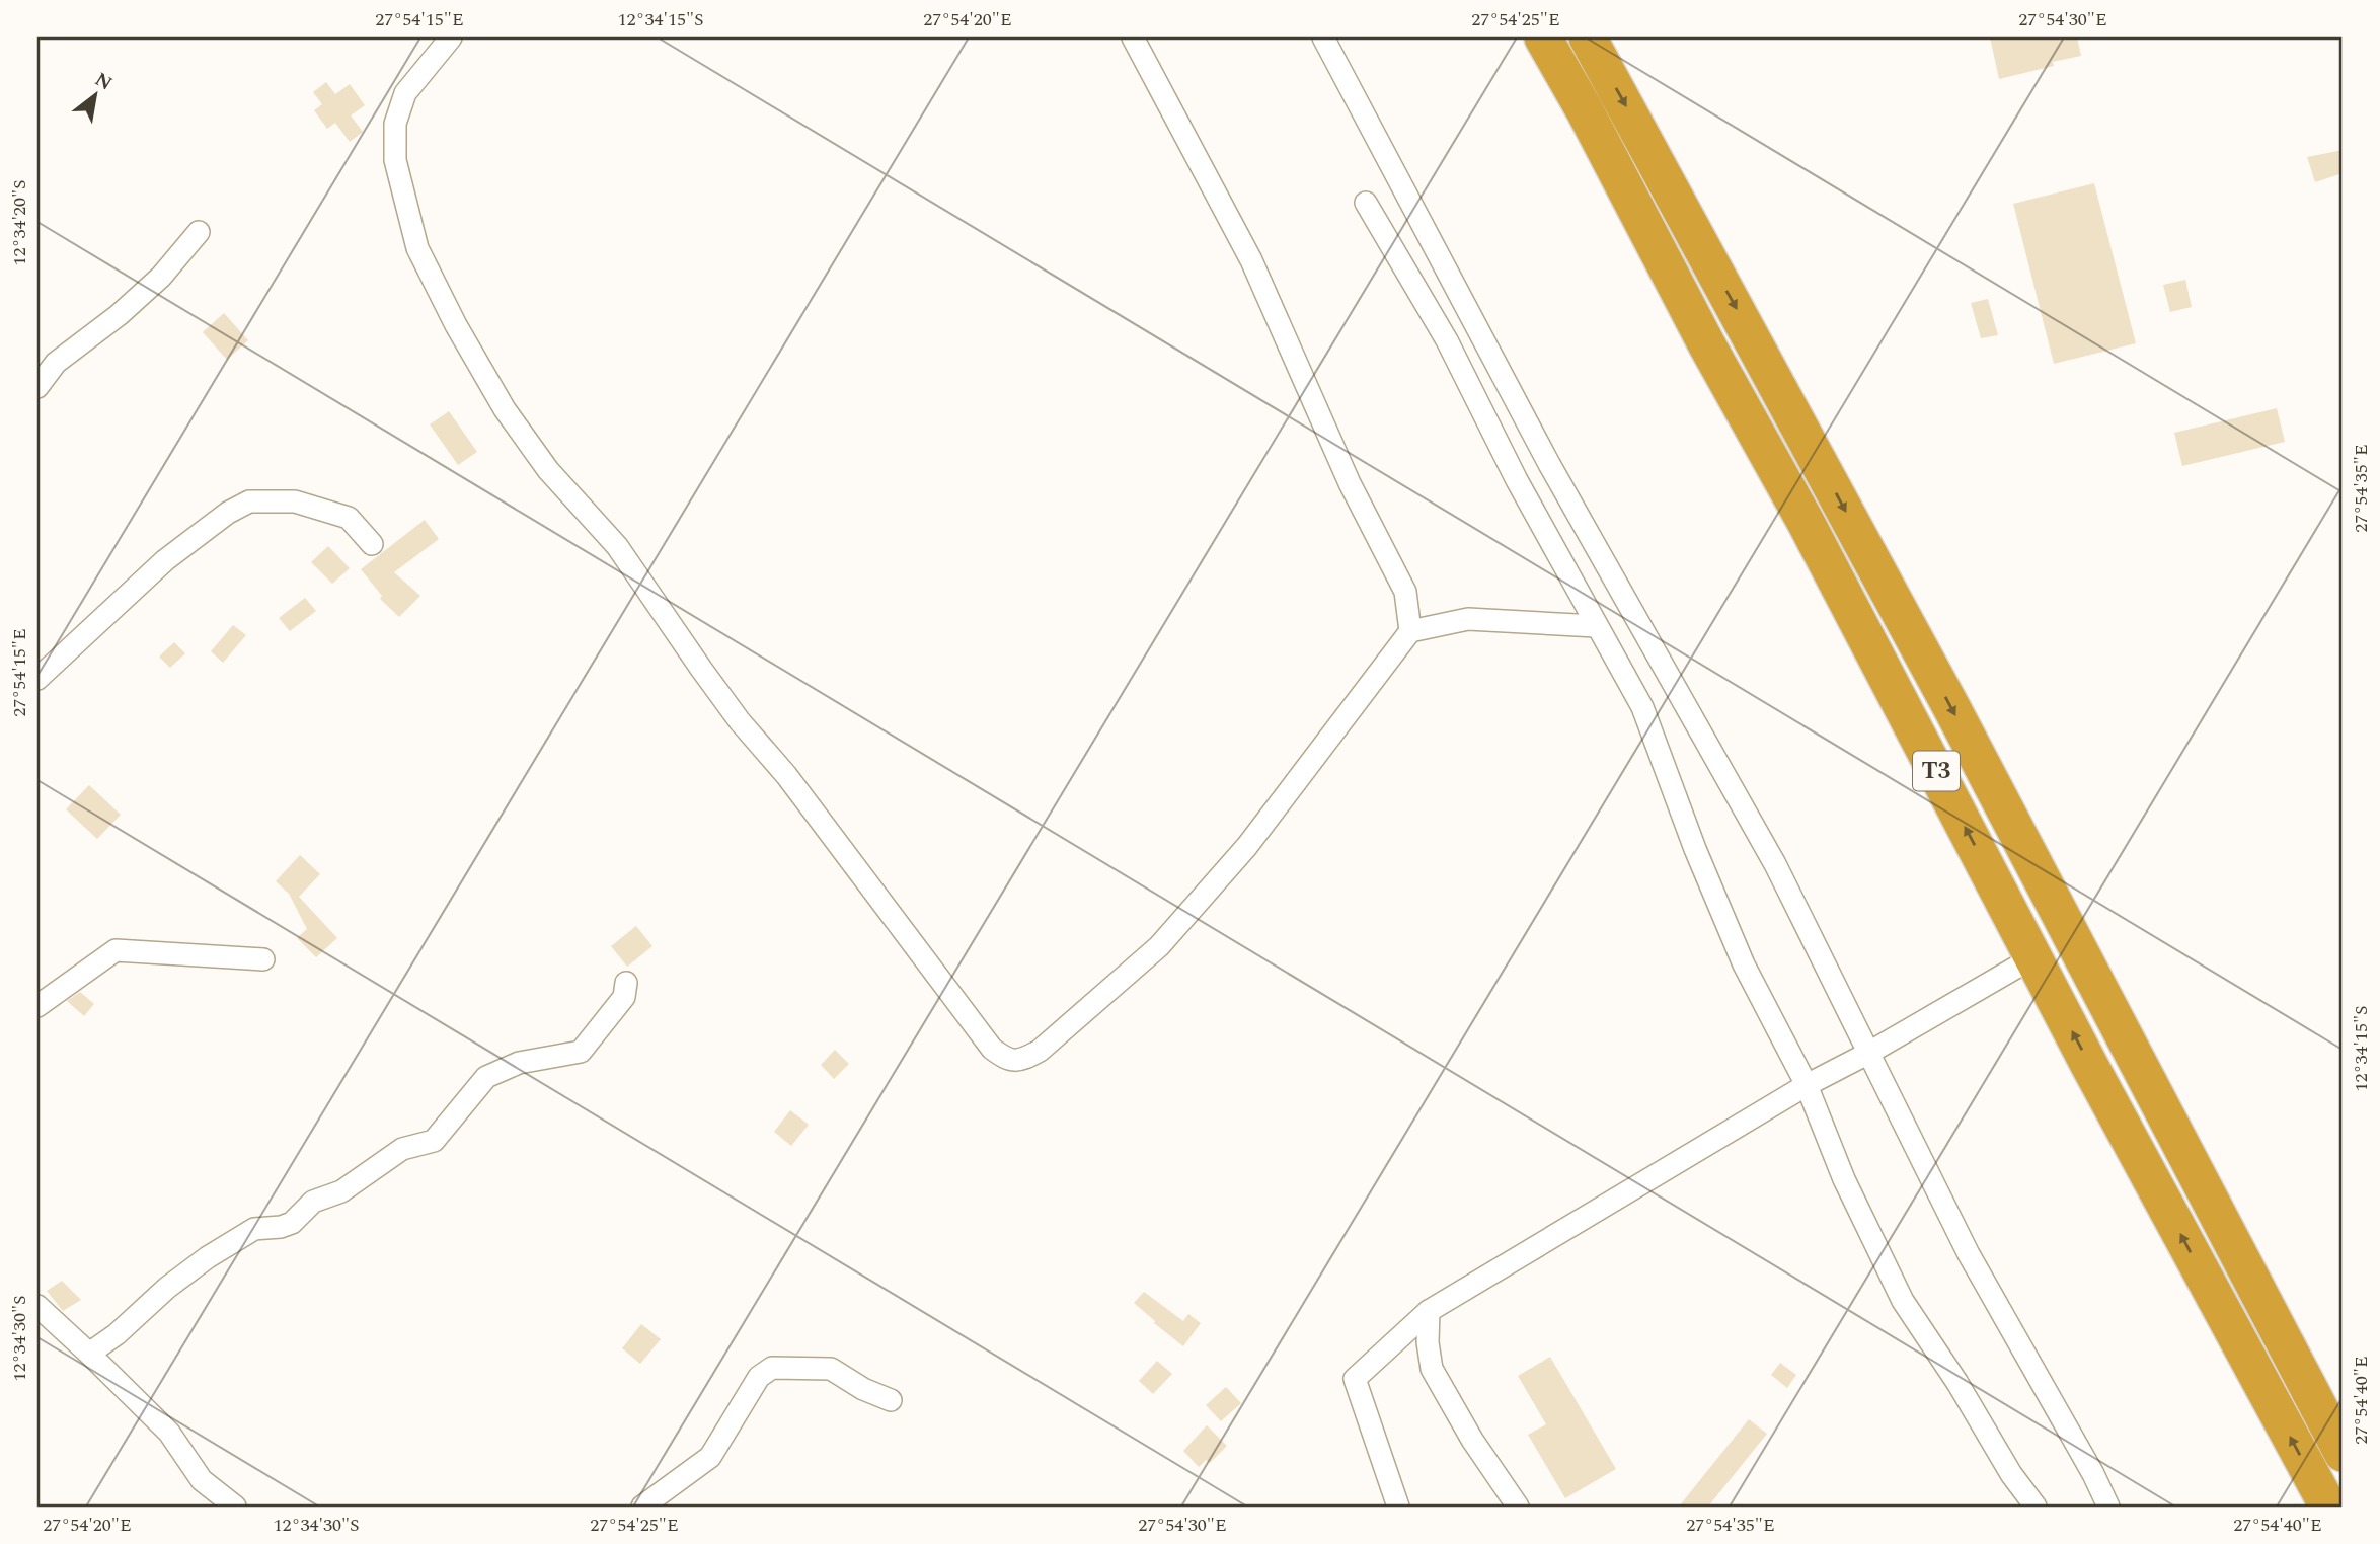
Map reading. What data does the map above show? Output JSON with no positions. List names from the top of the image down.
{
  "streets": {
    "highway": ["T3"]
  },
  "north": "top right",
  "coordinates": [
    "27°54'15\"E",
    "12°34'15\"S",
    "27°54'20\"E",
    "27°54'25\"E",
    "27°54'30\"E",
    "12°34'20\"S",
    "27°54'35\"E",
    "12°34'30\"S",
    "27°54'40\"E"
  ]
}
